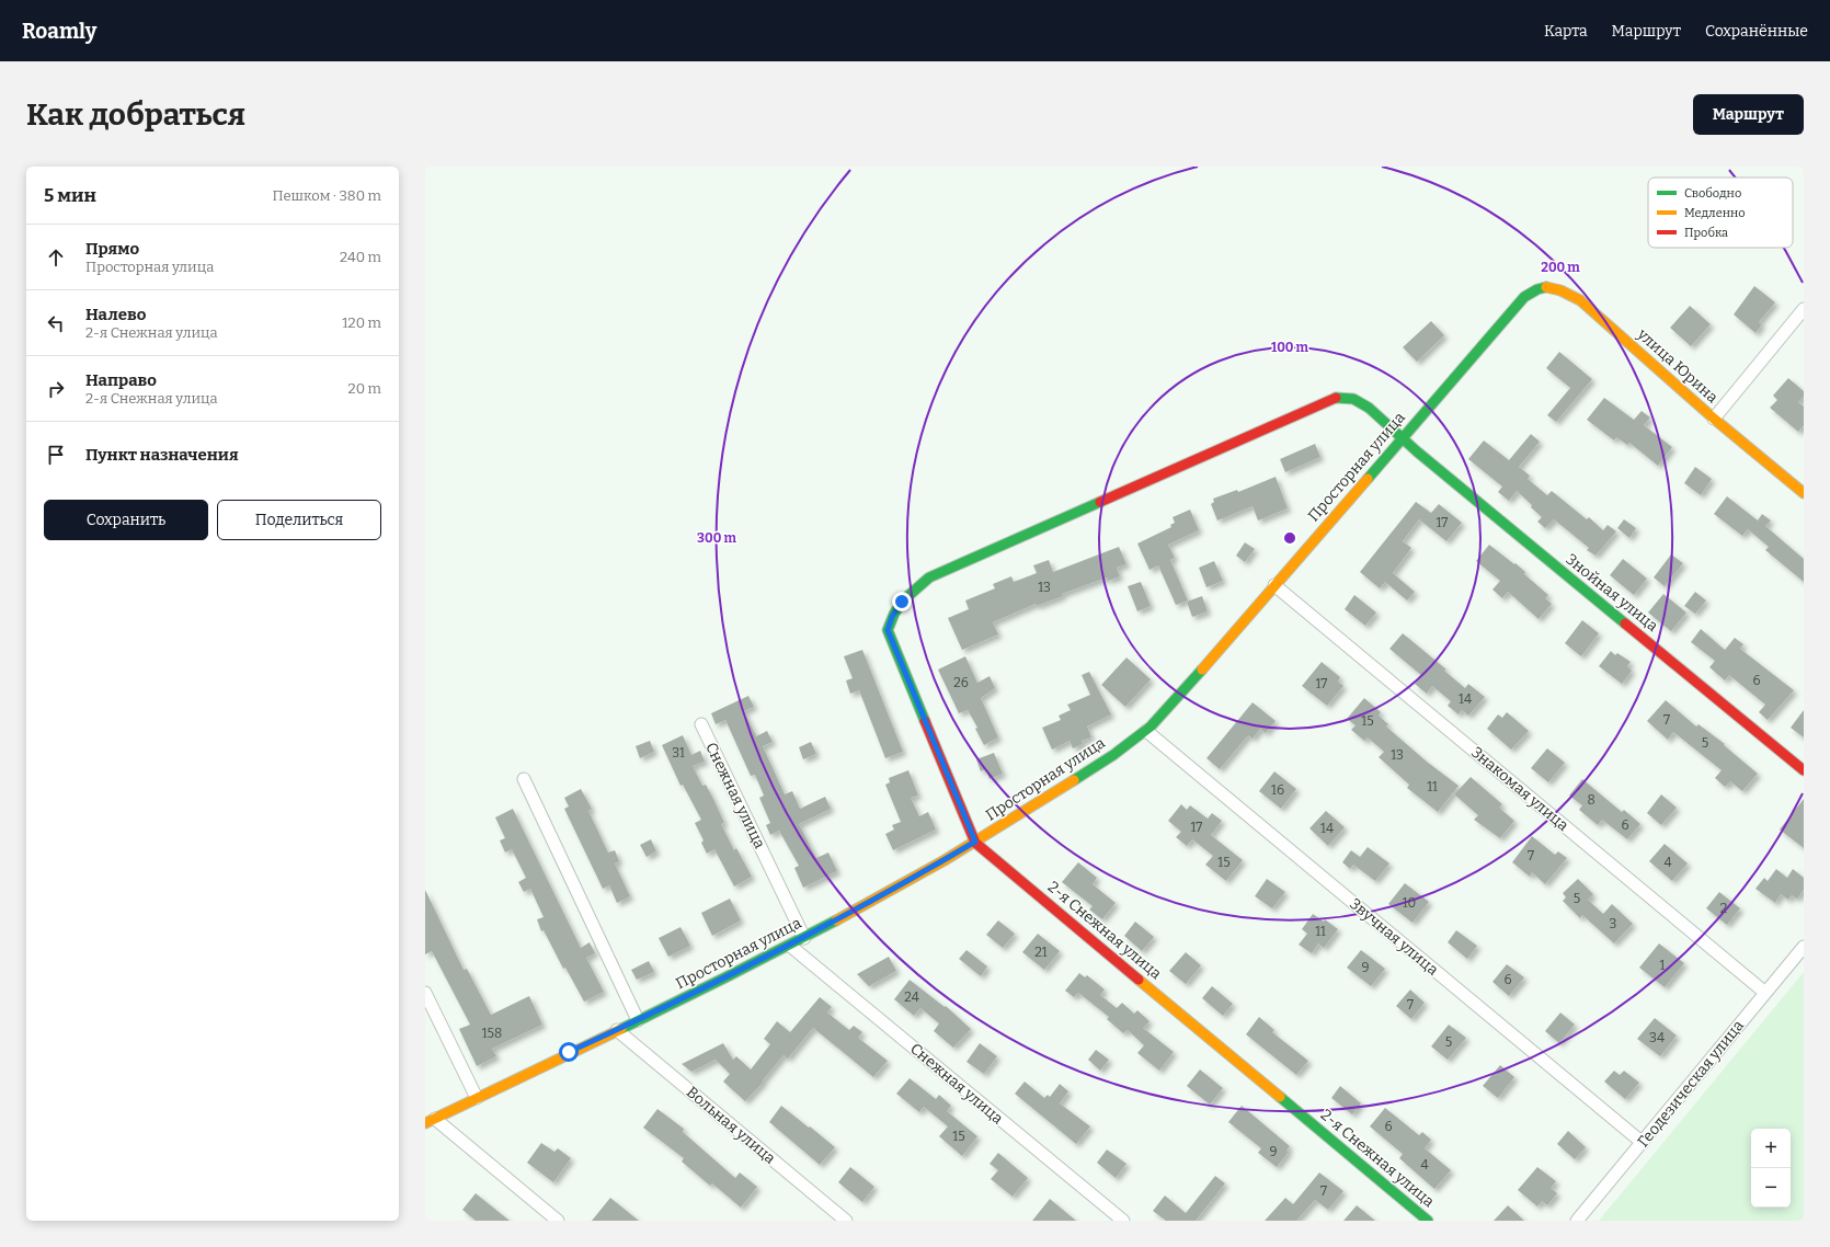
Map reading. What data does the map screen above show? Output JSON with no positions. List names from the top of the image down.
{
  "streets": {
    "street": [
      "улица Юрина",
      "Просторная улица",
      "Знойная улица",
      "Знакомая улица",
      "Снежная улица",
      "2-я Снежная улица",
      "Звучная улица",
      "Геодезическая улица",
      "Вольная улица"
    ]
  },
  "crossings": [
    ["улица Юрина", "Просторная улица"],
    ["Просторная улица", "Знойная улица"],
    ["Просторная улица", "Знакомая улица"],
    ["Просторная улица", "Снежная улица"],
    ["Просторная улица", "2-я Снежная улица"],
    ["Просторная улица", "Звучная улица"],
    ["Просторная улица", "Вольная улица"],
    ["Знойная улица", "2-я Снежная улица"],
    ["Знакомая улица", "Геодезическая улица"],
    ["Звучная улица", "Геодезическая улица"]
  ],
  "house_numbers": [
    "17",
    "13",
    "6",
    "26",
    "17",
    "14",
    "7",
    "15",
    "5",
    "31",
    "13",
    "11",
    "16",
    "8",
    "6",
    "17",
    "14",
    "7",
    "15",
    "4",
    "5",
    "10",
    "2",
    "3",
    "11",
    "21",
    "1",
    "9",
    "6",
    "24",
    "7",
    "158",
    "34",
    "5",
    "6",
    "15",
    "9",
    "4",
    "7"
  ],
  "legend": ["Свободно", "Медленно", "Пробка"],
  "page": {
    "header": "Roamly",
    "nav": ["Карта", "Маршрут", "Сохранённые"],
    "buttons": [
      "Маршрут",
      ["Сохранить", "Поделиться"]
    ],
    "title": "Как добраться",
    "heading": ["5 мин", "Пешком · 380 m"],
    "list": [
      ["Прямо", "Просторная улица", "240 m"],
      ["Налево", "2-я Снежная улица", "120 m"],
      ["Направо", "2-я Снежная улица", "20 m"],
      "Пункт назначения"
    ],
    "map_buttons": ["+", "−"]
  },
  "rings": ["200 m", "100 m", "300 m"]
}
